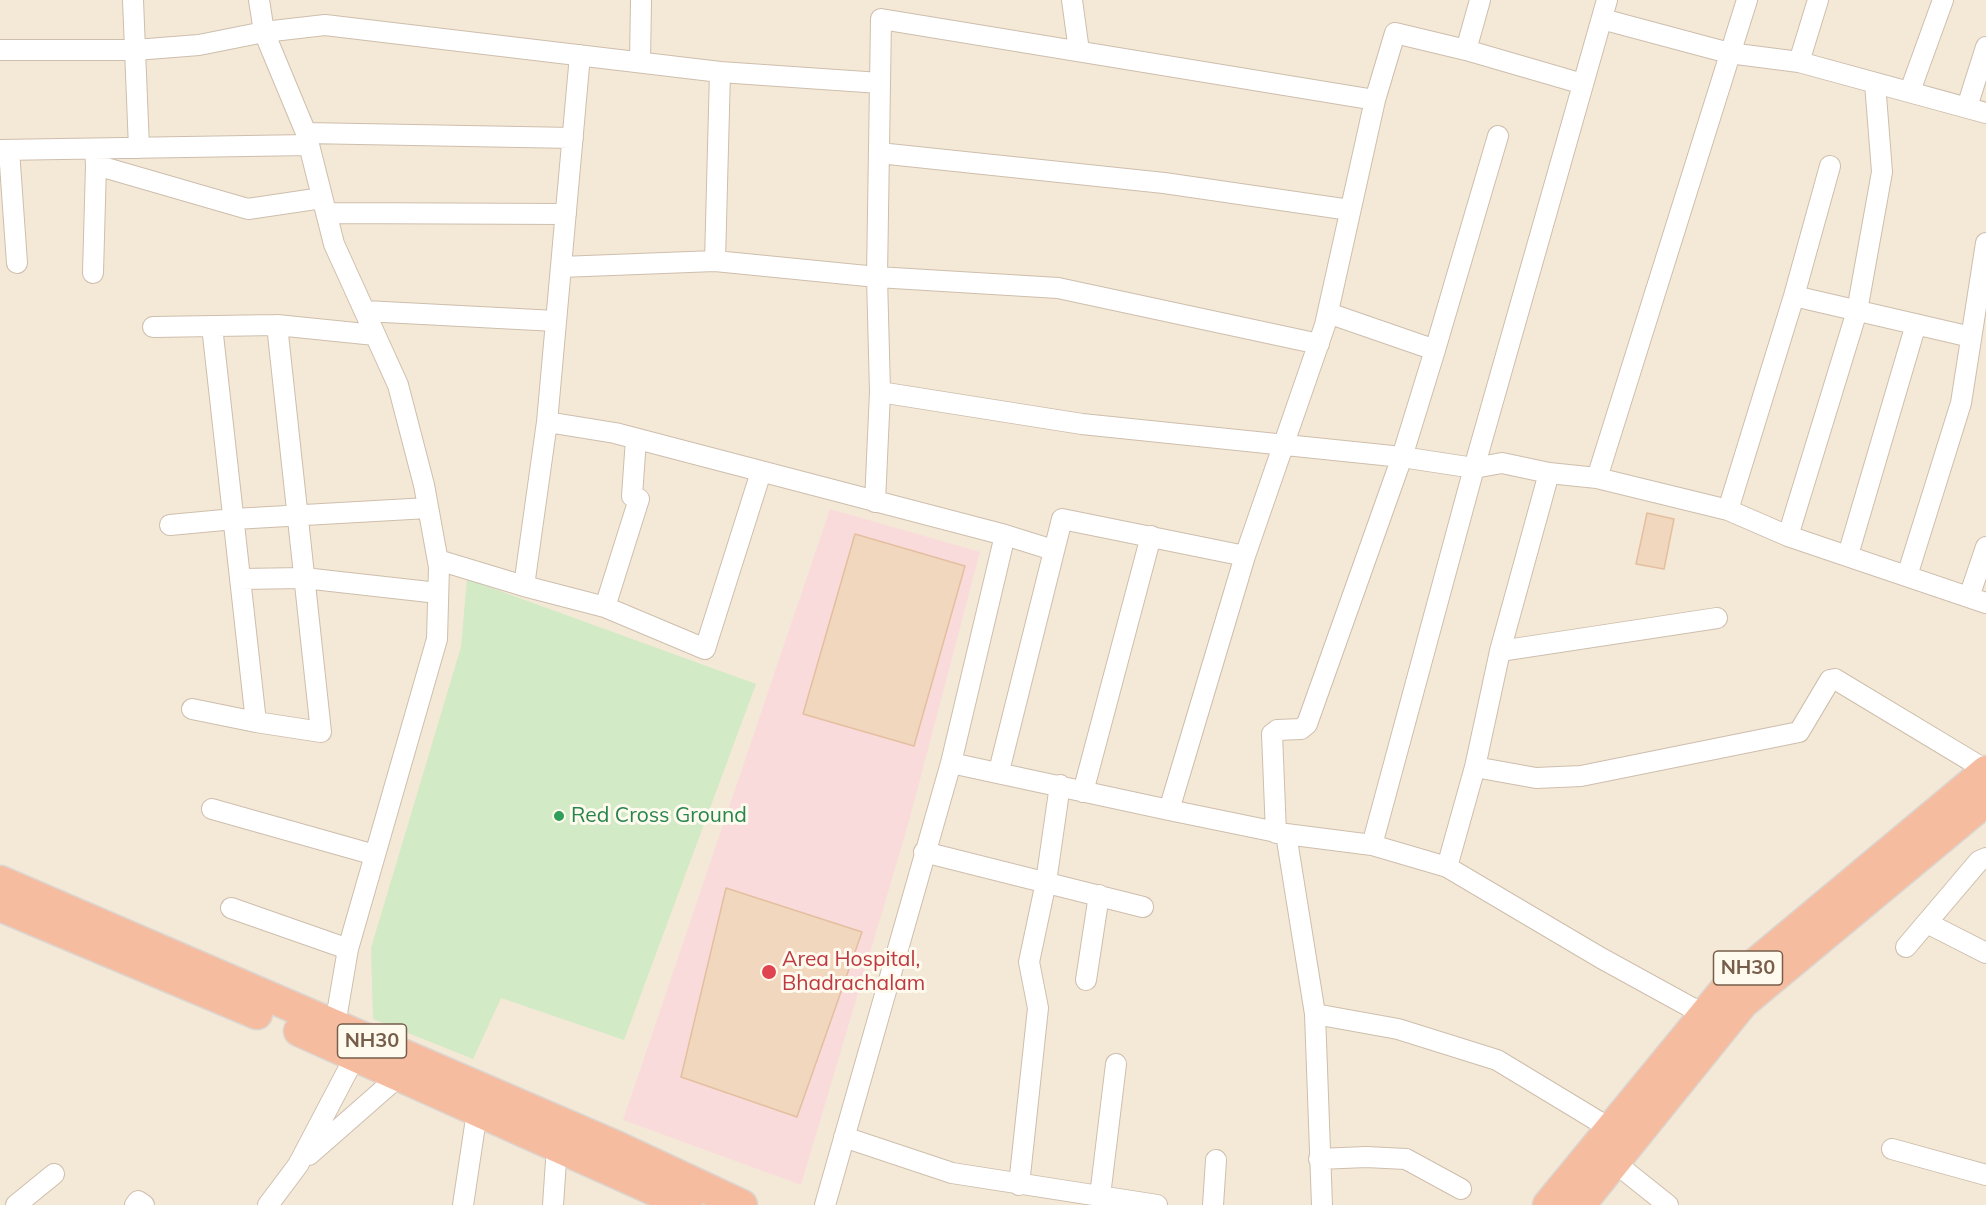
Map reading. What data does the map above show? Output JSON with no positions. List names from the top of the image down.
{
  "streets": {
    "highway": ["NH30"]
  },
  "places": ["Red Cross Ground", "Area Hospital, Bhadrachalam"]
}
